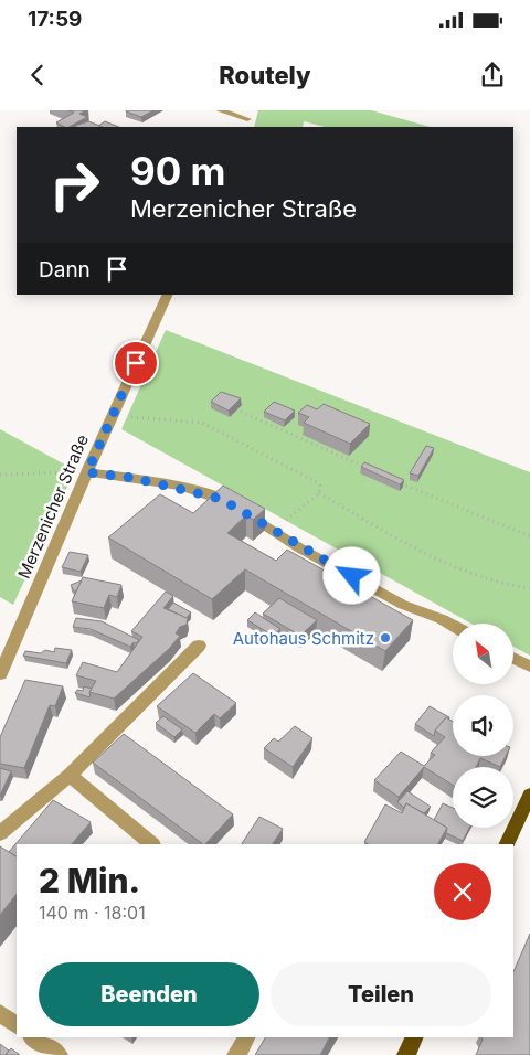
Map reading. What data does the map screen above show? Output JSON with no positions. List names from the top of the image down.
{
  "streets": {
    "street": ["Merzenicher Straße"]
  },
  "places": ["Autohaus Schmitz"],
  "north": "top left",
  "page": {
    "status": "17:59",
    "header": "Routely",
    "turn": ["90 m", "Merzenicher Straße"],
    "then": "Dann",
    "heading": ["2 Min.", "140 m · 18:01"],
    "buttons": ["Beenden", "Teilen"]
  }
}
